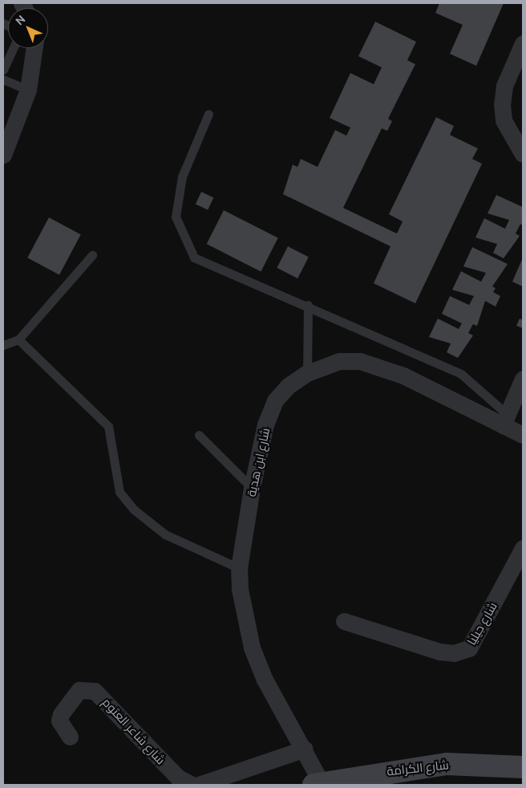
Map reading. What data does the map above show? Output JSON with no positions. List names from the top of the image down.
{
  "streets": {
    "street": [
      "شارع ابن هدية",
      "شارع جيليا",
      "شارع شاعر العتوم",
      "شارع الكرامة"
    ]
  },
  "crossings": [
    ["شارع ابن هدية", "شارع الكرامة"]
  ],
  "north": "top left"
}
